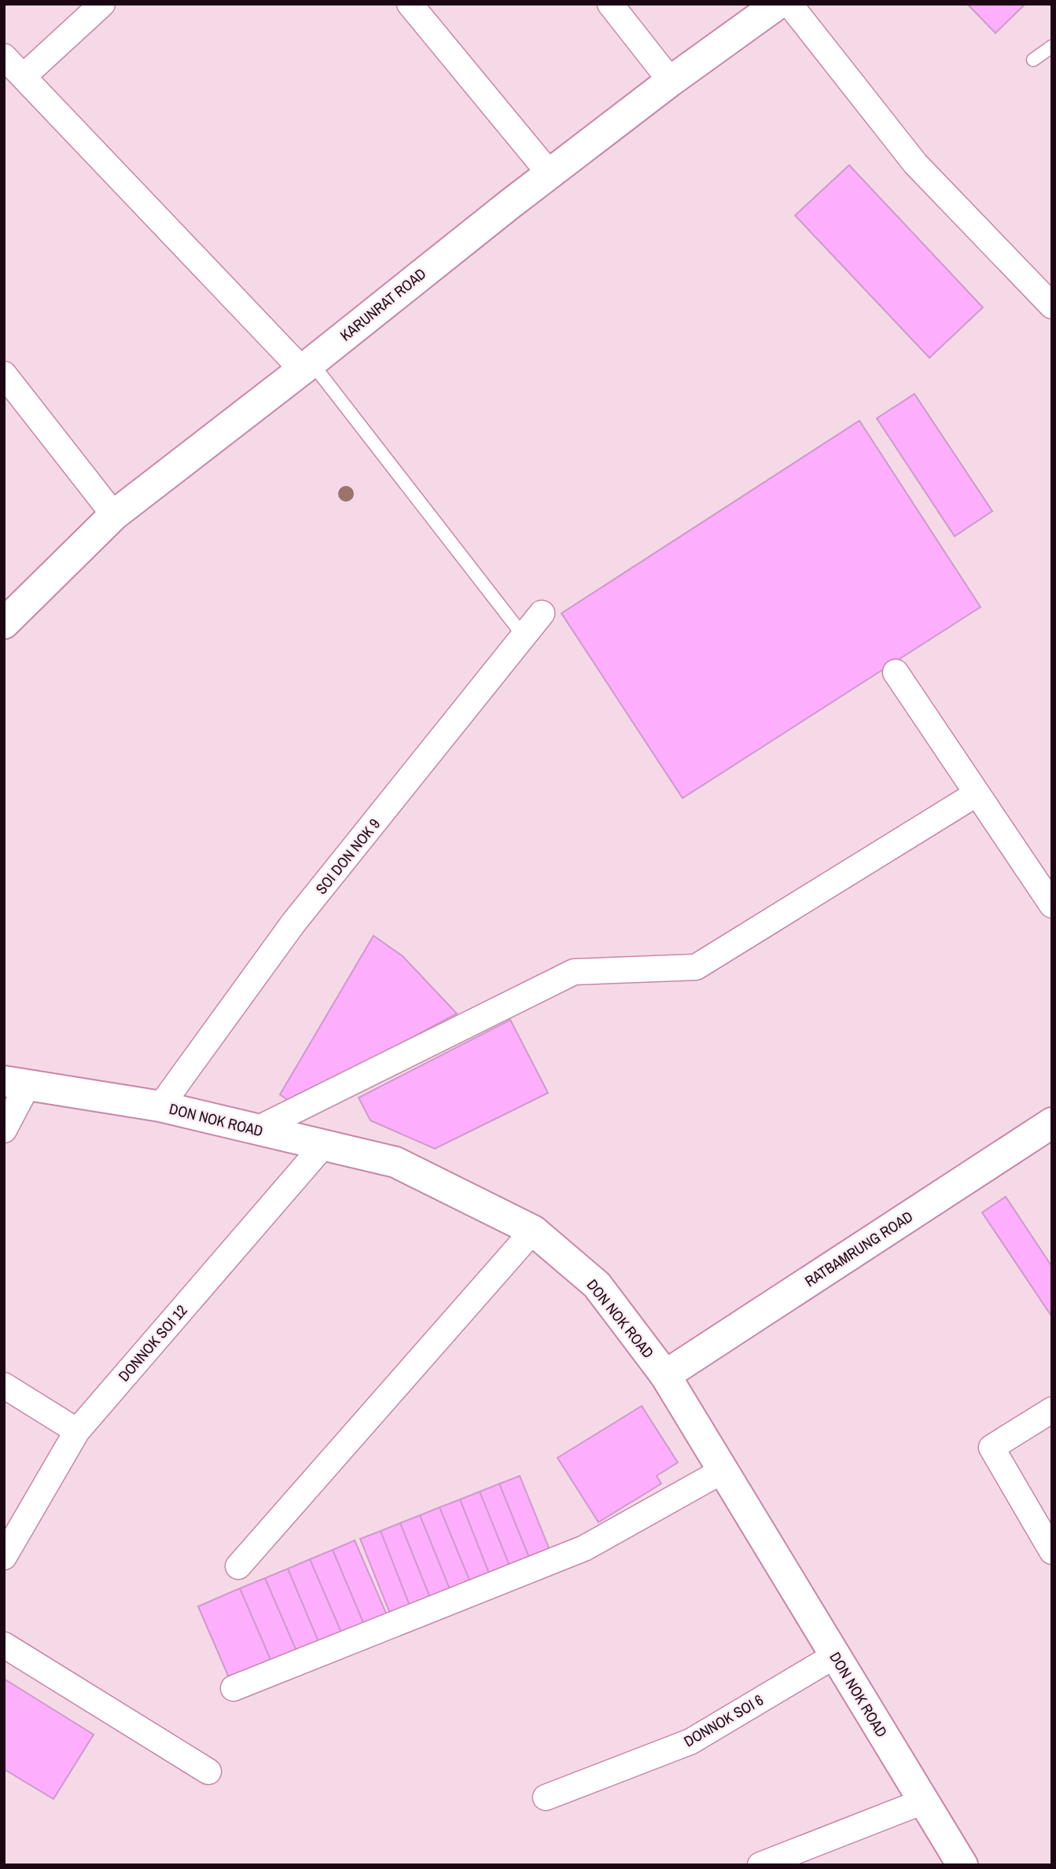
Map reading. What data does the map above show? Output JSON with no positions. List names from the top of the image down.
{
  "streets": {
    "street": [
      "KARUNRAT ROAD",
      "SOI DON NOK 9",
      "DON NOK ROAD",
      "RATBAMRUNG ROAD",
      "DONNOK SOI 12",
      "DONNOK SOI 6"
    ]
  },
  "crossings": [
    ["SOI DON NOK 9", "DON NOK ROAD"],
    ["DON NOK ROAD", "RATBAMRUNG ROAD"],
    ["DON NOK ROAD", "DONNOK SOI 12"],
    ["DON NOK ROAD", "DONNOK SOI 6"]
  ]
}
